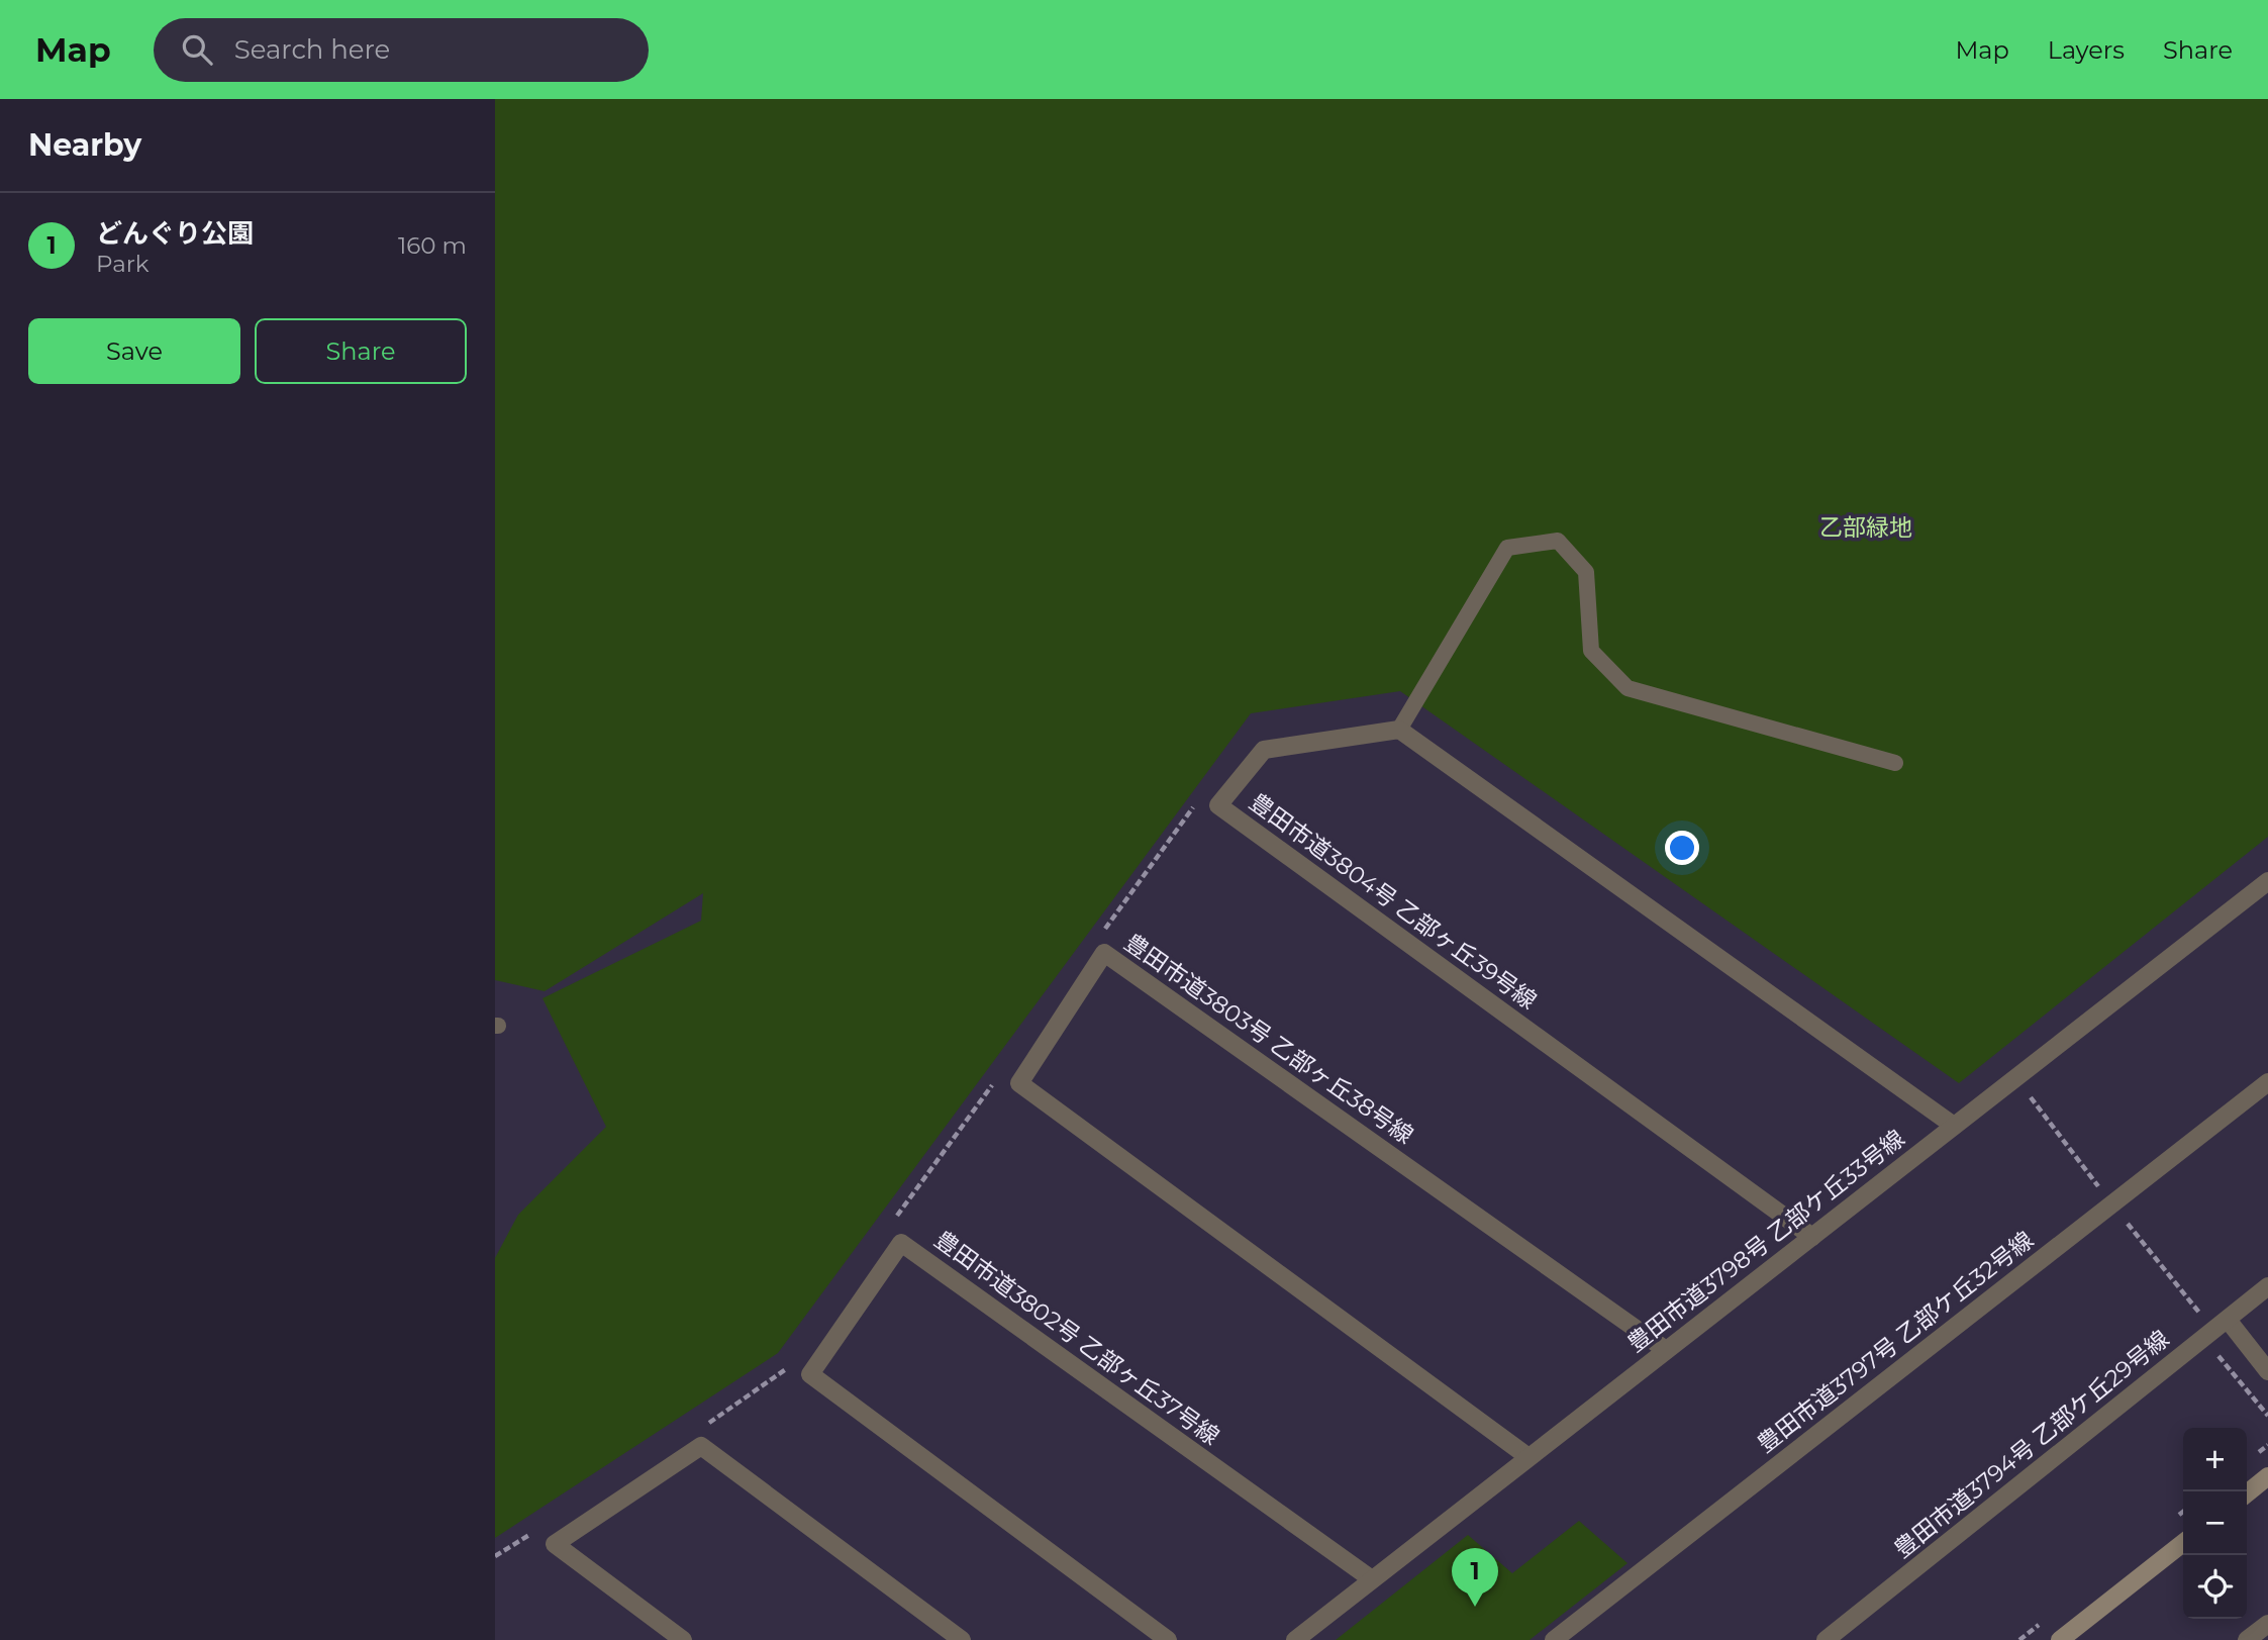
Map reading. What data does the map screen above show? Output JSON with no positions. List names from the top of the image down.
{
  "streets": {
    "street": [
      "豊田市道3804号 乙部ヶ丘39号線",
      "豊田市道3803号 乙部ヶ丘38号線",
      "豊田市道3798号 乙部ケ丘33号線",
      "豊田市道3802号 乙部ヶ丘37号線",
      "豊田市道3797号 乙部ケ丘32号線",
      "豊田市道3794号 乙部ケ丘29号線"
    ]
  },
  "crossings": [
    ["豊田市道3804号 乙部ヶ丘39号線", "豊田市道3798号 乙部ケ丘33号線"],
    ["豊田市道3803号 乙部ヶ丘38号線", "豊田市道3798号 乙部ケ丘33号線"],
    ["豊田市道3798号 乙部ケ丘33号線", "豊田市道3802号 乙部ヶ丘37号線"]
  ],
  "parks": ["乙部緑地"],
  "page": {
    "header": "Map",
    "search": "Search here",
    "nav": ["Map", "Layers", "Share"],
    "heading": "Nearby",
    "list": [
      {
        "mark": "1",
        "name": "どんぐり公園",
        "note": "Park",
        "value": "160 m"
      }
    ],
    "buttons": ["Save", "Share"],
    "map_buttons": ["+", "−"],
    "pins": "1"
  }
}
